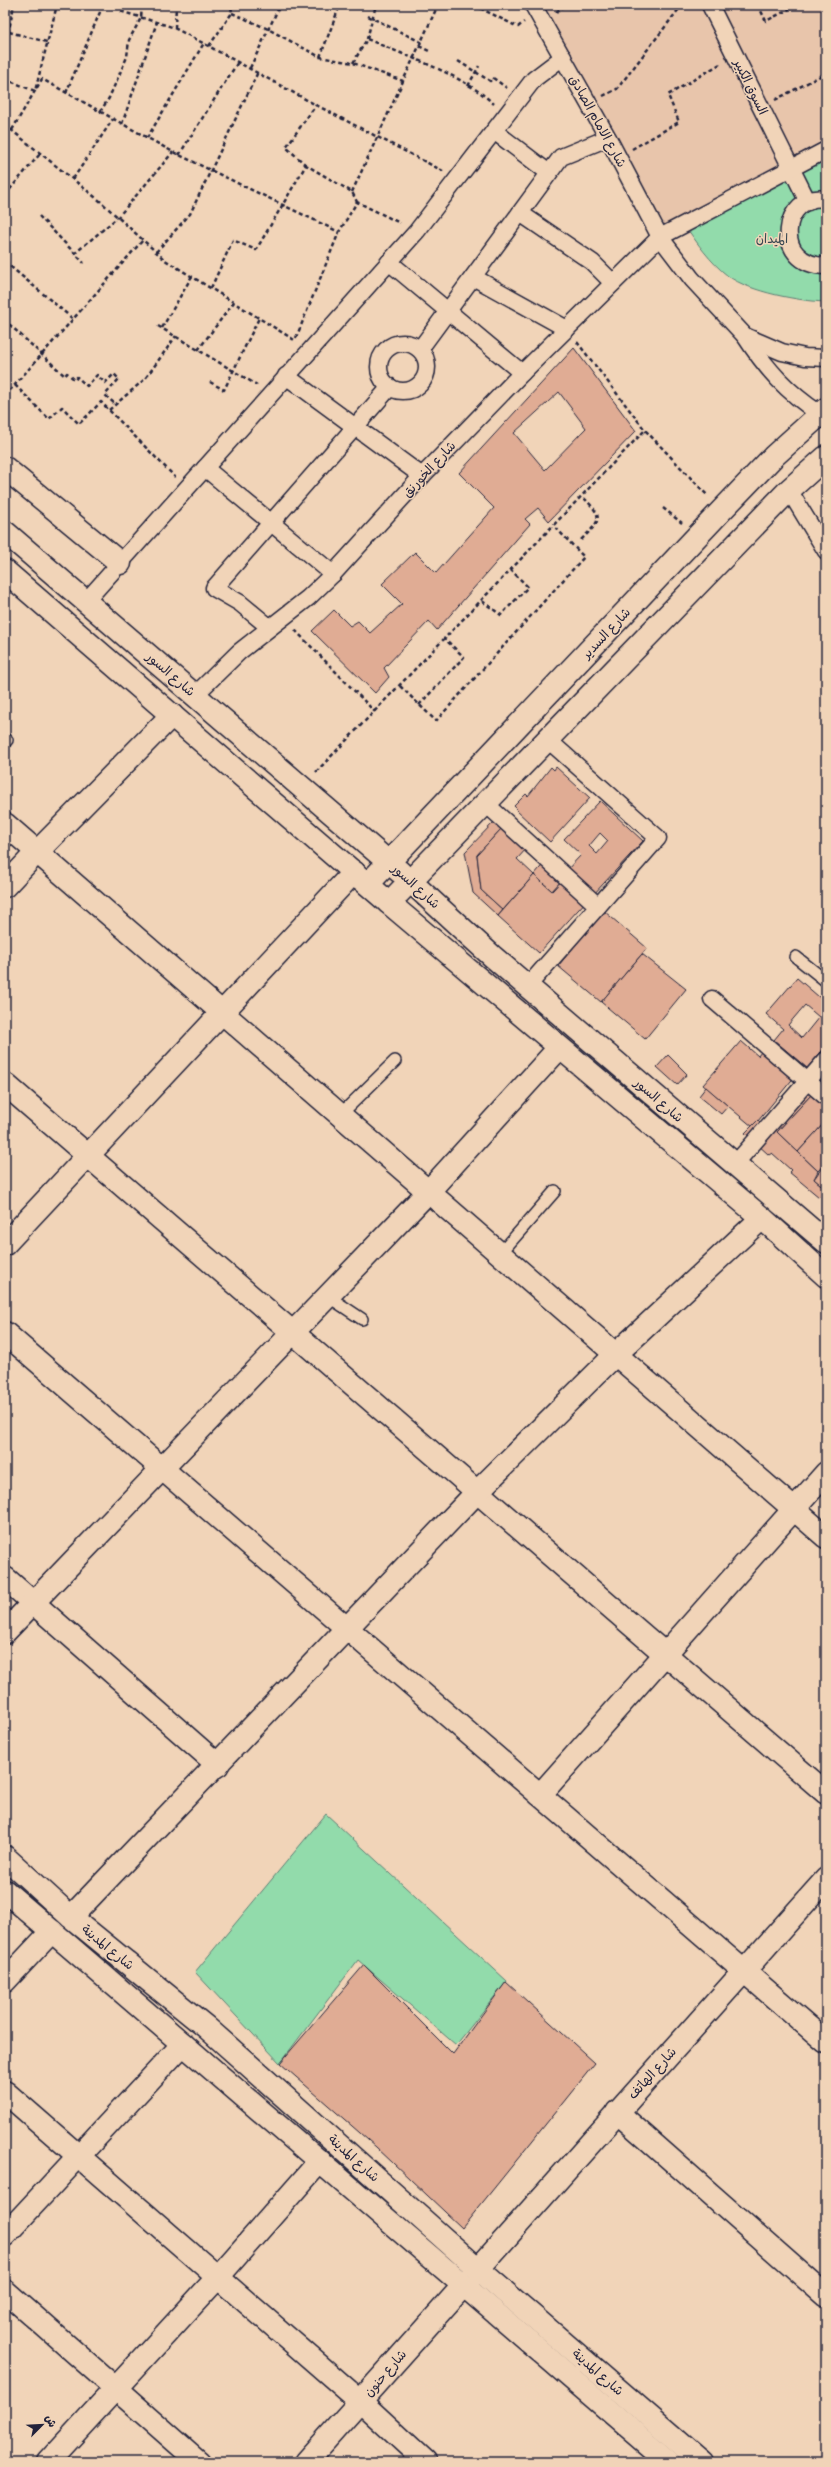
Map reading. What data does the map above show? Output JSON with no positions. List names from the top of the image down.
{
  "streets": {
    "street": [
      "السوق الكبير",
      "شارع الامام الصادق",
      "شارع الخورنق",
      "شارع السدير",
      "شارع السور",
      "شارع المدينة",
      "شارع الهاتف",
      "شارع حنون"
    ]
  },
  "crossings": [
    ["السوق الكبير", "شارع الخورنق"],
    ["شارع الامام الصادق", "شارع الخورنق"],
    ["شارع الامام الصادق", "شارع السدير"],
    ["شارع الخورنق", "شارع السور"],
    ["شارع السدير", "شارع السور"],
    ["شارع المدينة", "شارع الهاتف"],
    ["شارع المدينة", "شارع حنون"],
    ["شارع الهاتف", "شارع حنون"]
  ],
  "parks": ["الميدان"],
  "north": "top right"
}
